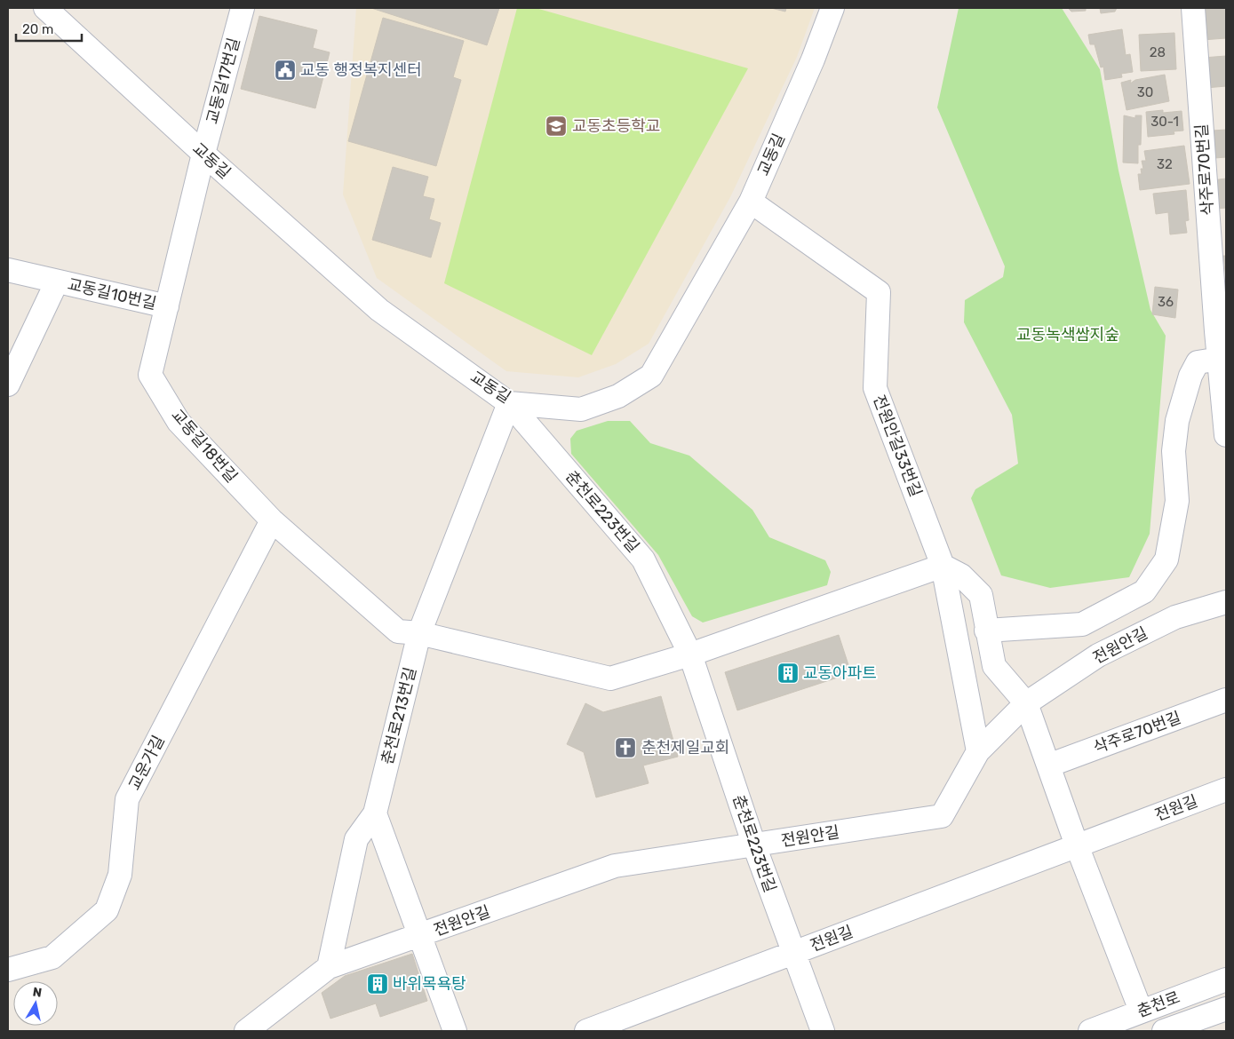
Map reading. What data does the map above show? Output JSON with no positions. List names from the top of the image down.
{
  "streets": {
    "street": [
      "교동길17번길",
      "교동길",
      "삭주로70번길",
      "교동길10번길",
      "교동길18번길",
      "전원안길33번길",
      "춘천로223번길",
      "전원안길",
      "춘천로213번길",
      "교운가길",
      "전원길",
      "춘천로"
    ]
  },
  "crossings": [
    ["교동길17번길", "교동길"],
    ["교동길17번길", "교동길18번길"],
    ["교동길", "교동길18번길"],
    ["교동길", "전원안길33번길"],
    ["교동길", "춘천로223번길"],
    ["교동길", "춘천로213번길"],
    ["교동길10번길", "교동길18번길"],
    ["교동길18번길", "춘천로213번길"],
    ["교동길18번길", "교운가길"],
    ["전원안길33번길", "전원안길"],
    ["춘천로223번길", "전원안길"],
    ["춘천로223번길", "춘천로213번길"],
    ["춘천로223번길", "전원길"]
  ],
  "parks": ["교동녹색쌈지숲"],
  "places": {
    "public building": ["교동 행정복지센터"],
    "school or university": ["교동초등학교"],
    "building": ["교동아파트", "바위목욕탕"],
    "church": ["춘천제일교회"]
  },
  "house_numbers": [
    "28",
    "30",
    "30-1",
    "32",
    "36"
  ],
  "scale_bar": "20 m",
  "north": "top"
}
